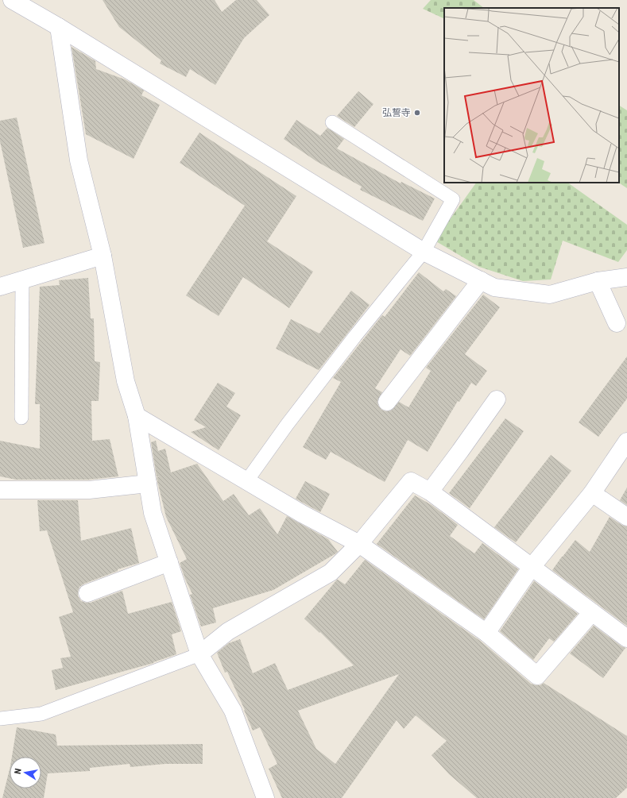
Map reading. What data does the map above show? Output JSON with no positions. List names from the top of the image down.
{
  "places": ["弘誓寺"],
  "north": "left"
}
